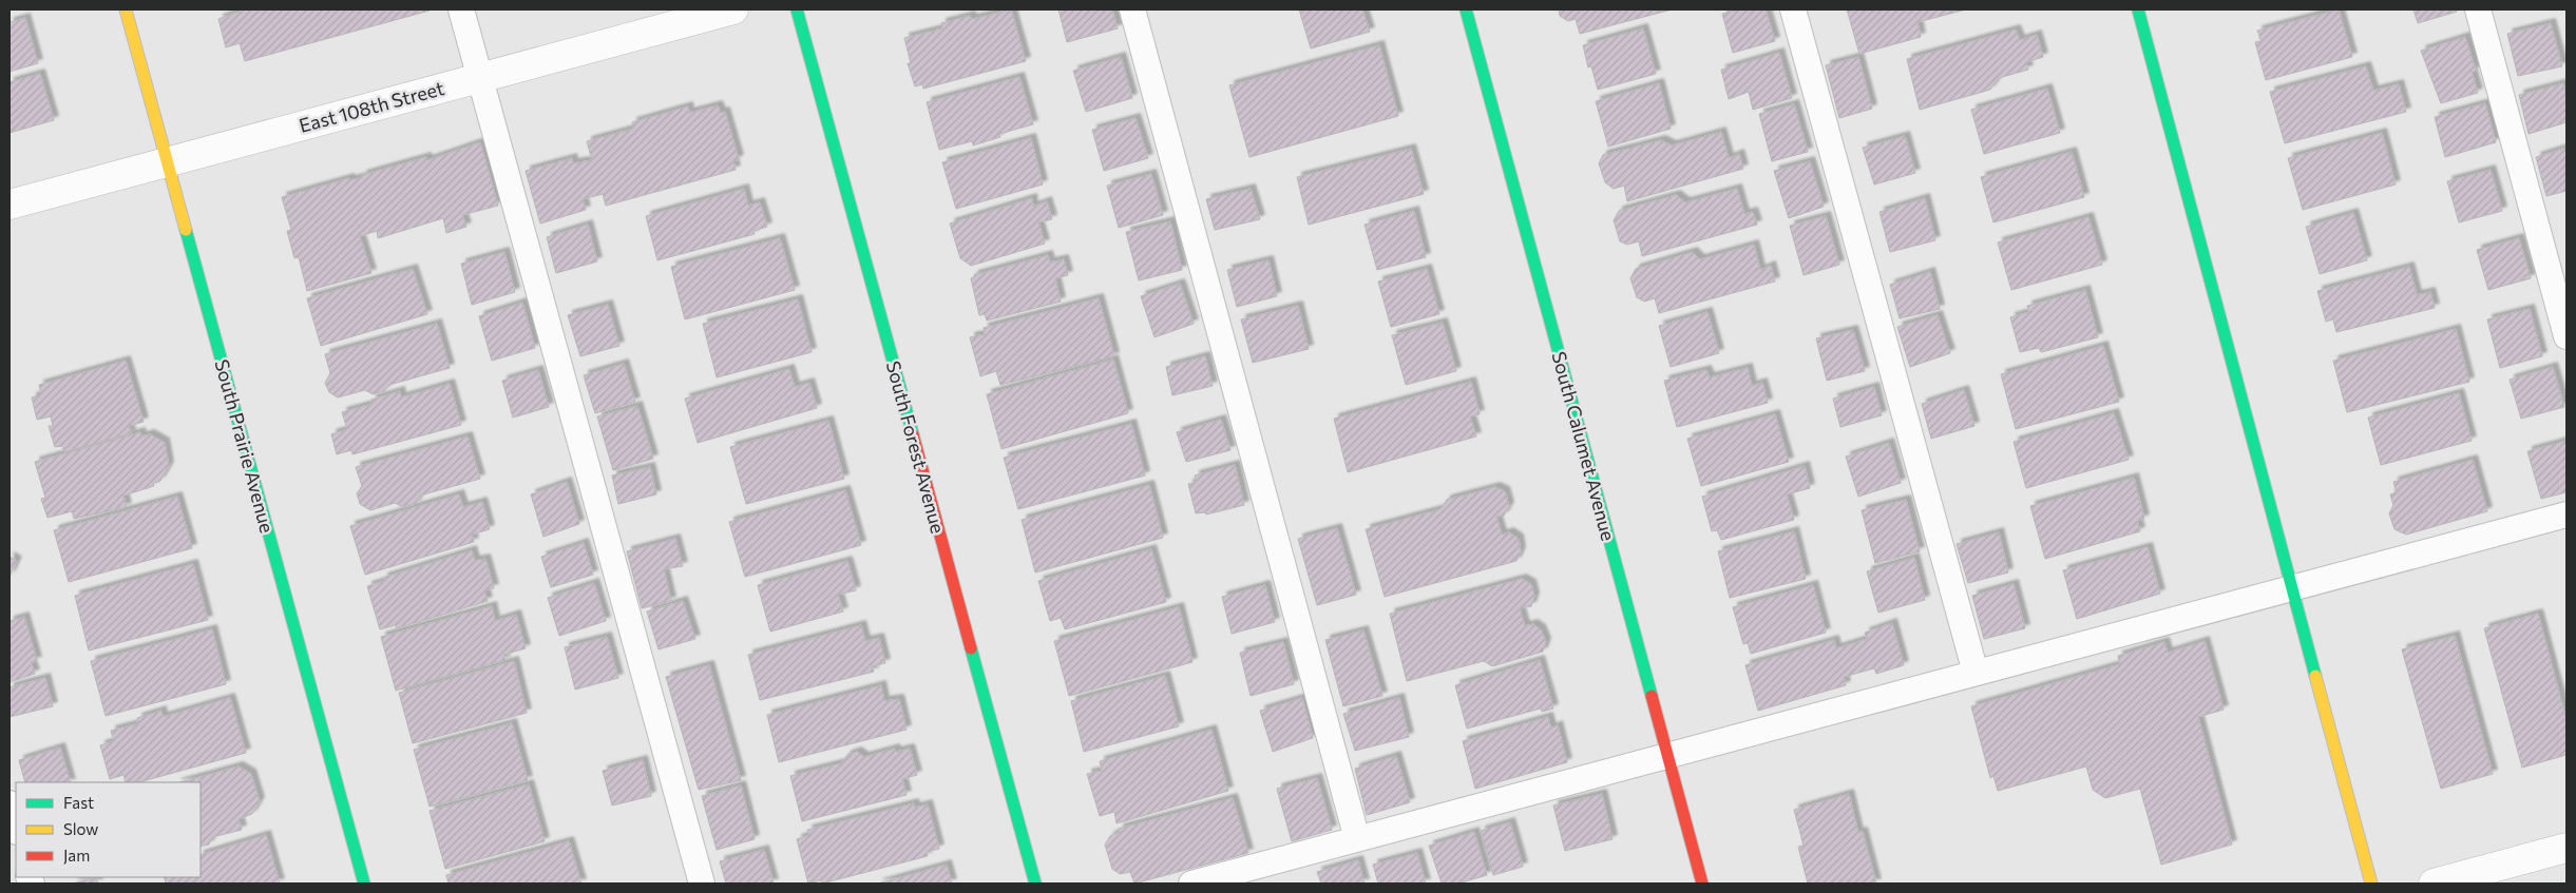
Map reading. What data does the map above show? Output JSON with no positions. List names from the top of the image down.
{
  "streets": {
    "street": [
      "East 108th Street",
      "South Prairie Avenue",
      "South Calumet Avenue",
      "South Forest Avenue"
    ]
  },
  "crossings": [
    ["East 108th Street", "South Prairie Avenue"]
  ],
  "legend": ["Fast", "Slow", "Jam"]
}
